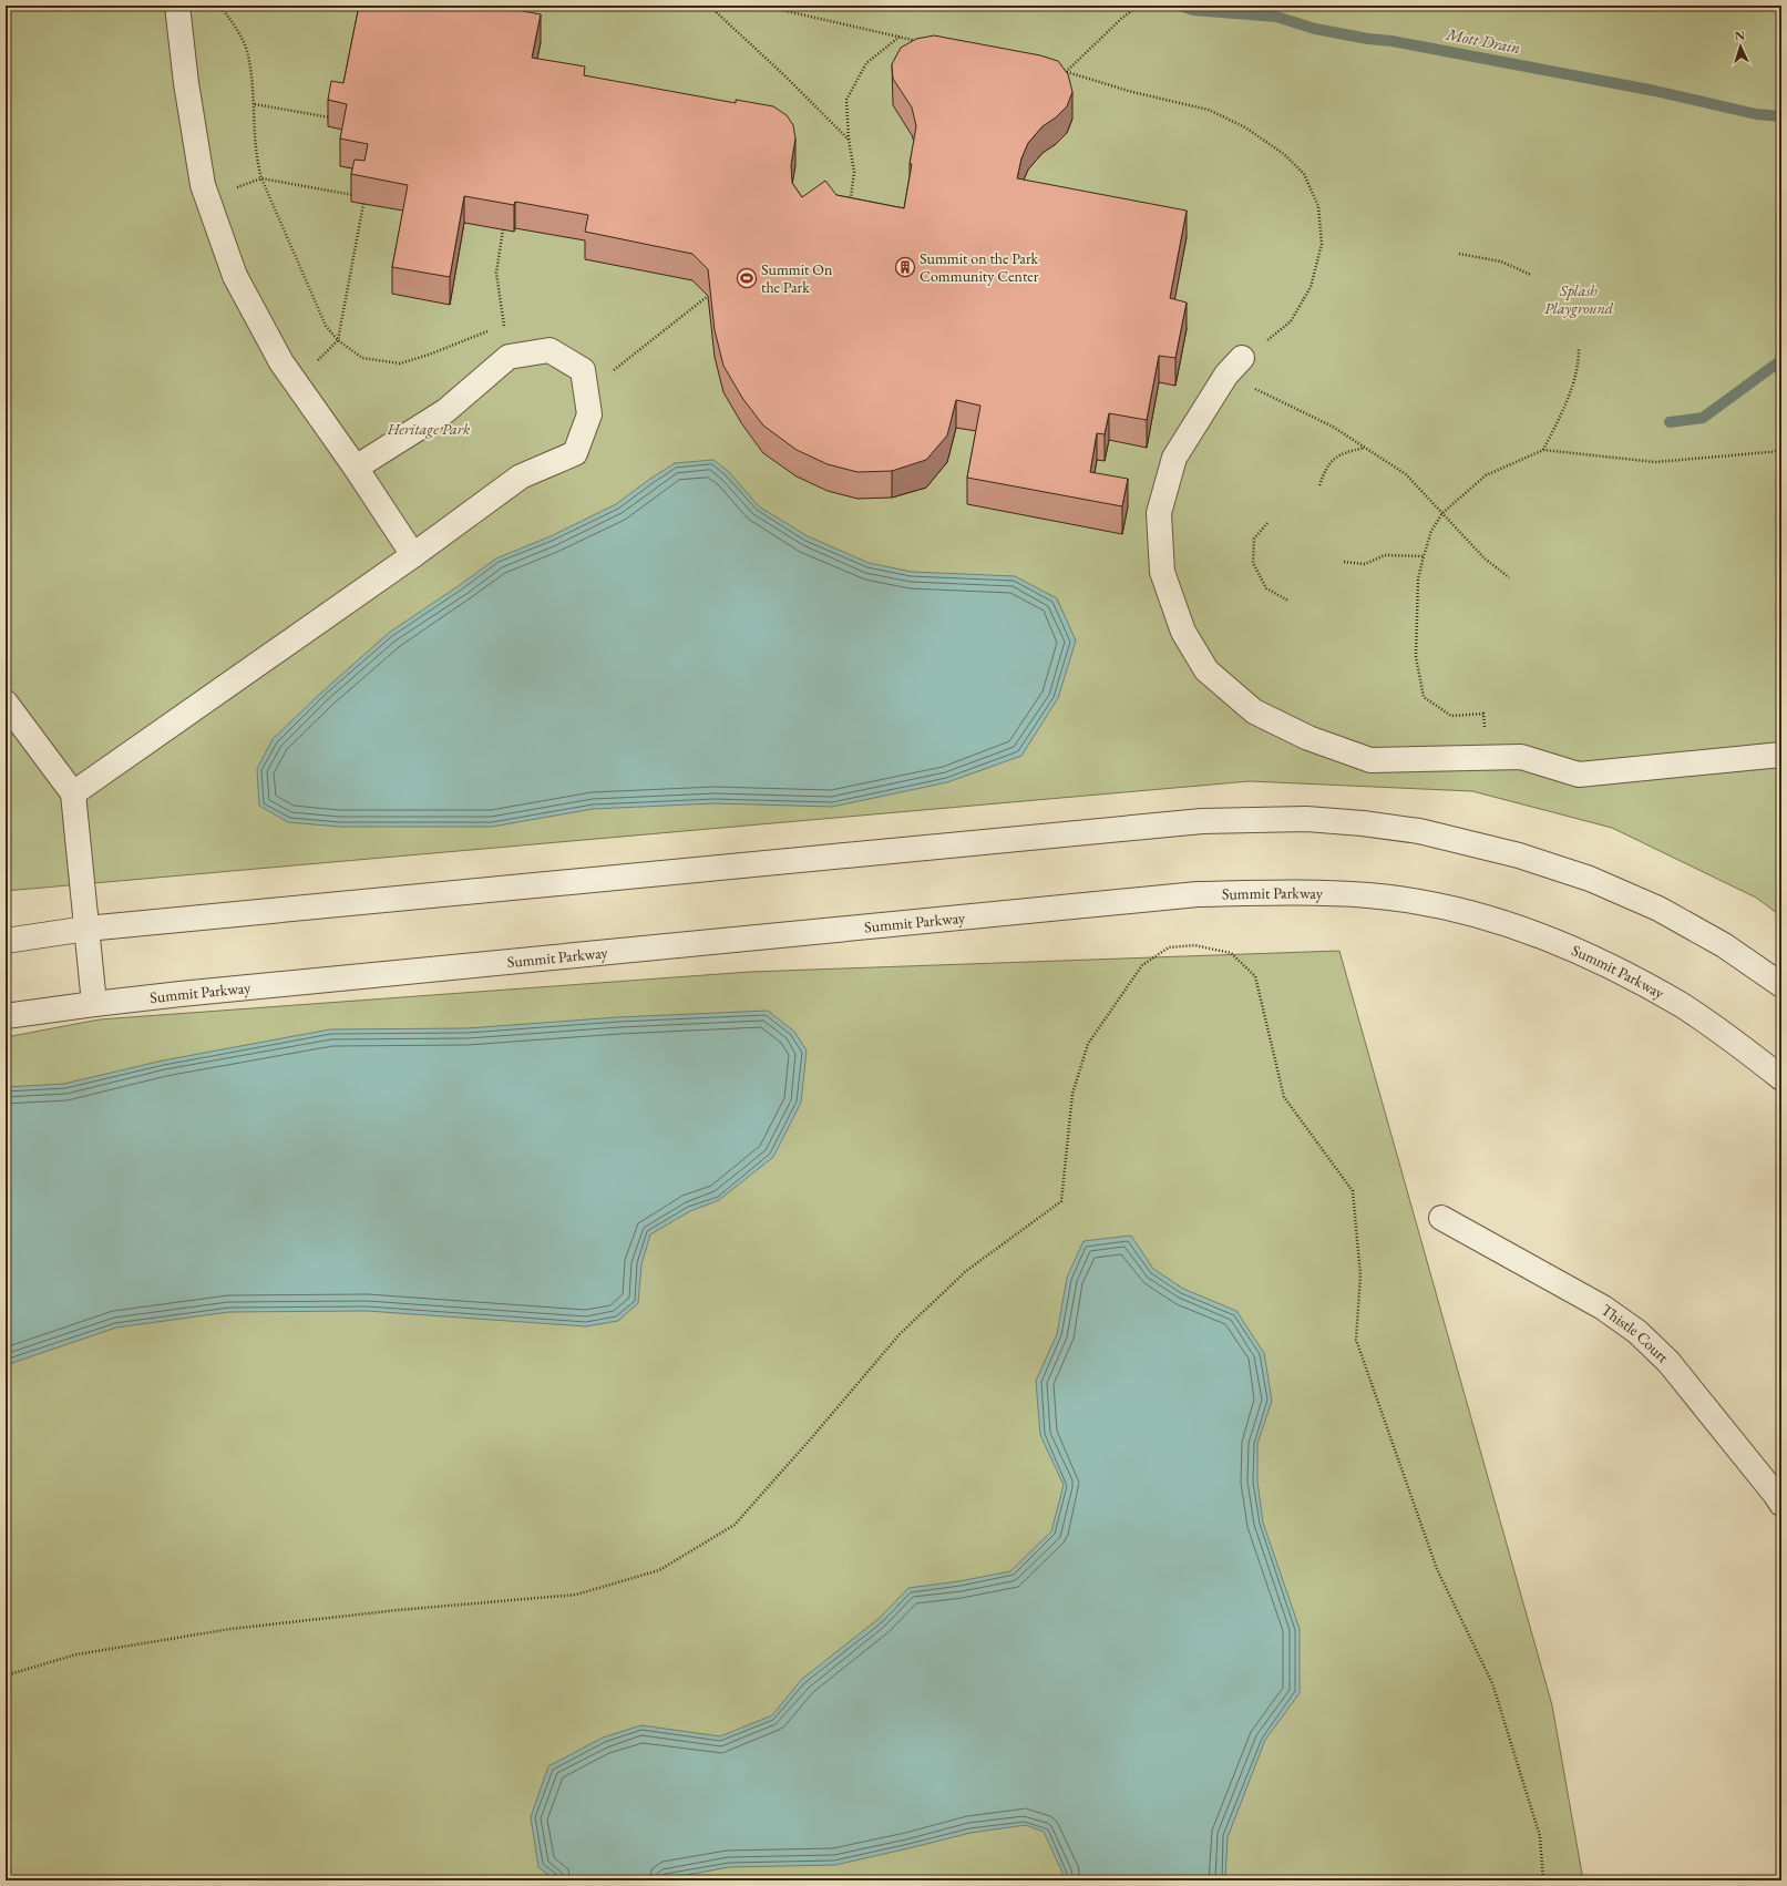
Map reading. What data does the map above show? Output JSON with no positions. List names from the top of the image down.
{
  "streets": {
    "street": ["Summit Parkway", "Thistle Court"]
  },
  "water": ["Mott Drain"],
  "parks": ["Splash Playground", "Heritage Park"],
  "places": {
    "building": ["Summit on the Park Community Center"],
    "sports": ["Summit On the Park"]
  },
  "north": "top"
}
